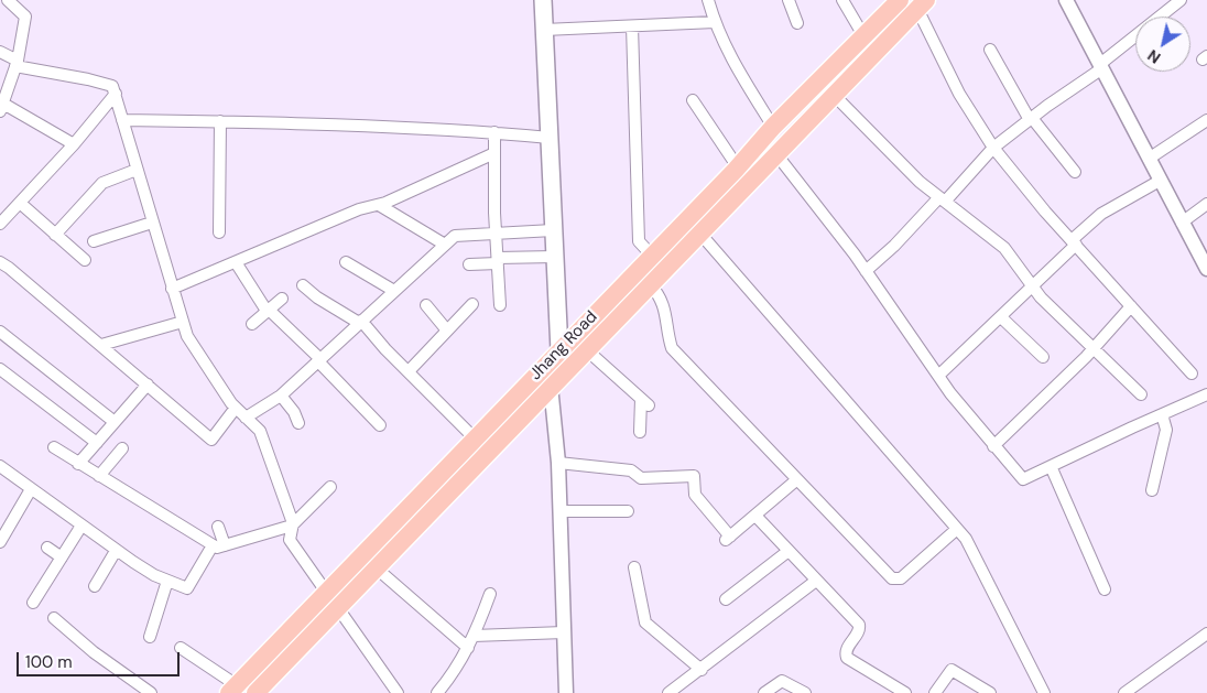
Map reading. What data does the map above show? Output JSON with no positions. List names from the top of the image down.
{
  "streets": {
    "main road": ["Jhang Road"]
  },
  "scale_bar": "100 m",
  "north": "bottom left"
}
